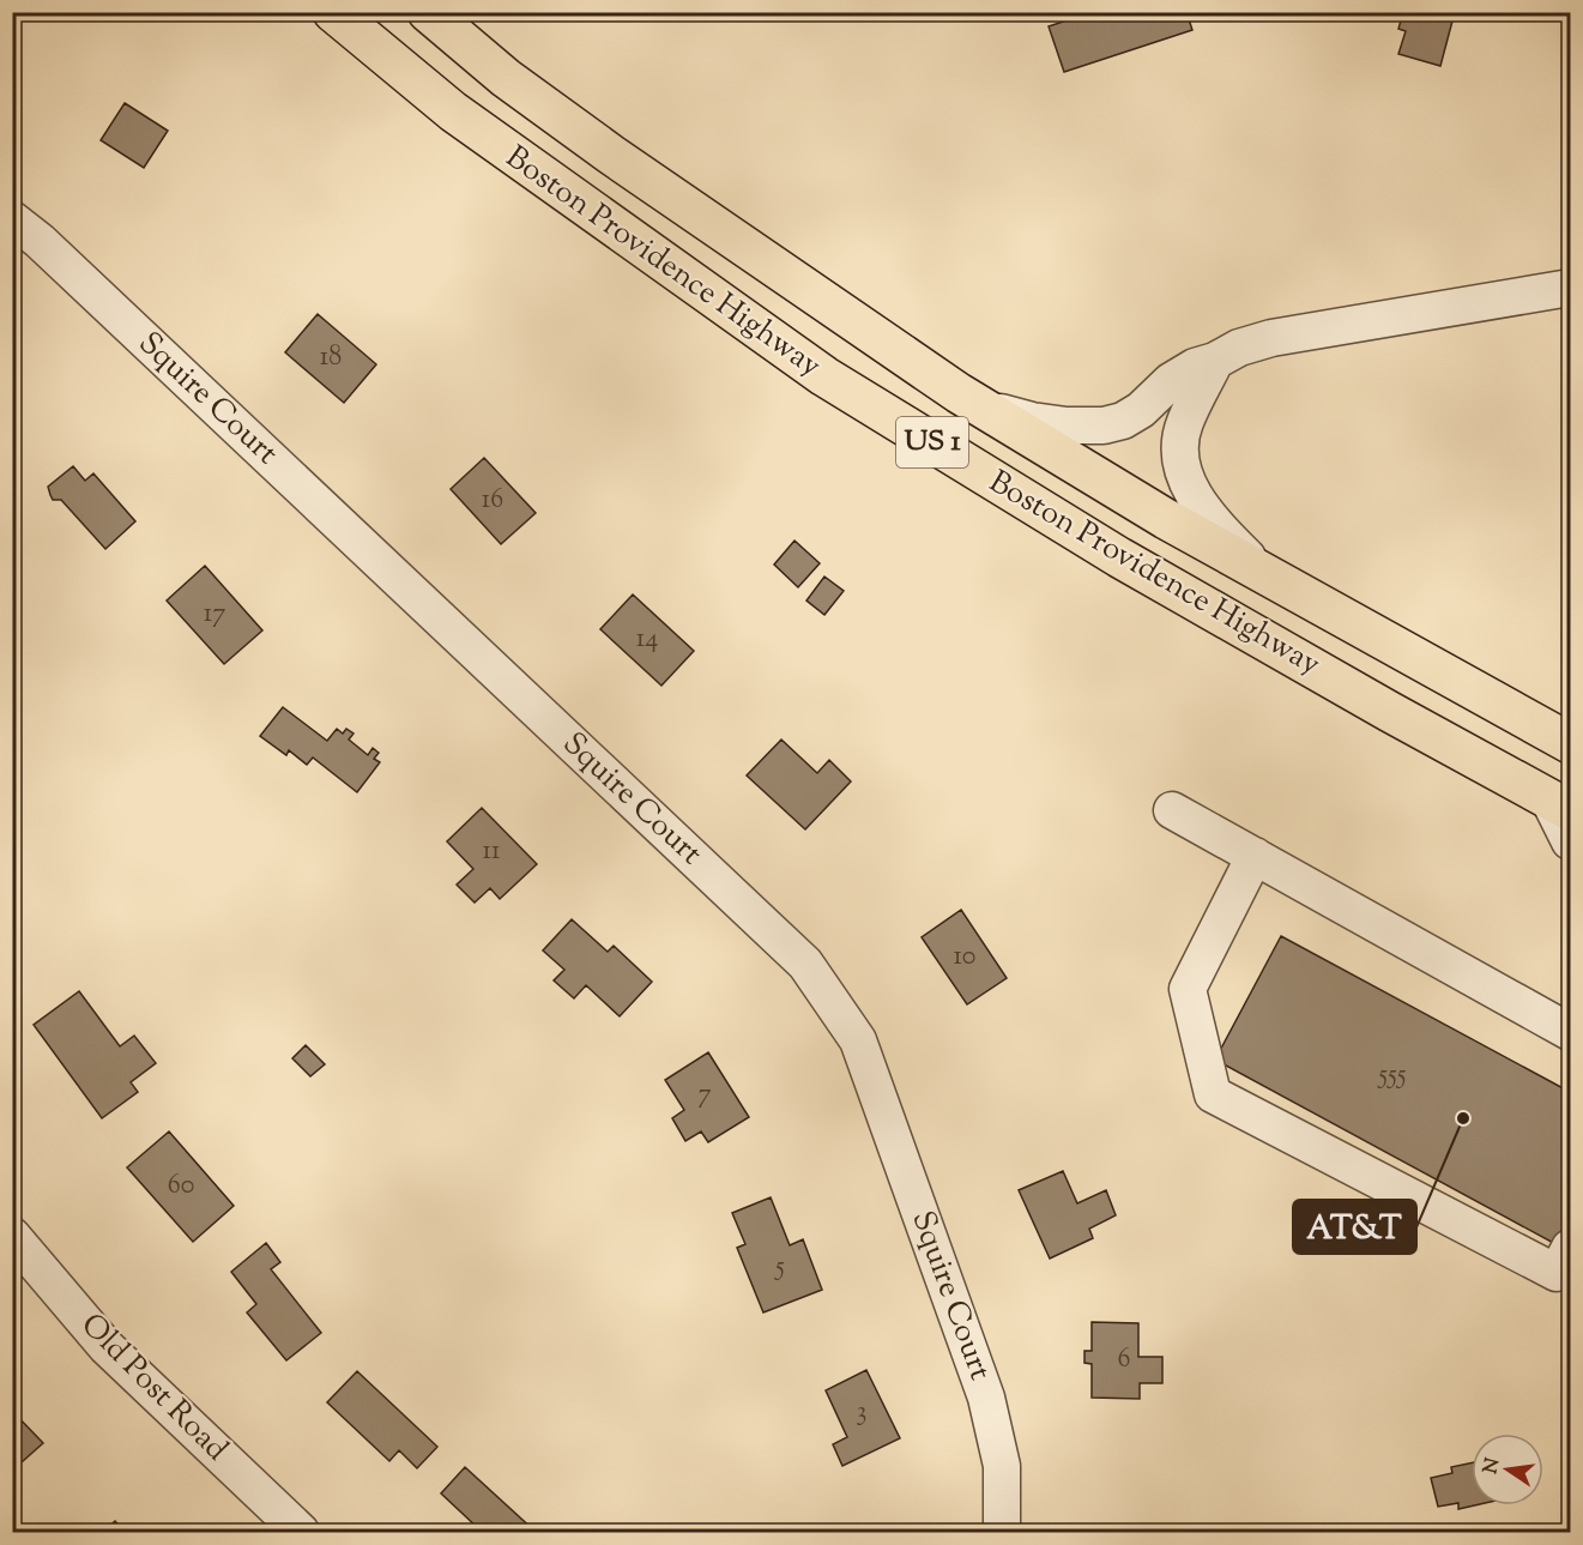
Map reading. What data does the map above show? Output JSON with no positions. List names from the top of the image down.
{
  "streets": {
    "main road": ["Boston Providence Highway", "US 1"],
    "street": ["Squire Court", "Old Post Road"]
  },
  "places": ["AT&T"],
  "house_numbers": [
    "18",
    "16",
    "17",
    "14",
    "11",
    "10",
    "555",
    "7",
    "60",
    "5",
    "6",
    "3"
  ],
  "north": "left"
}
